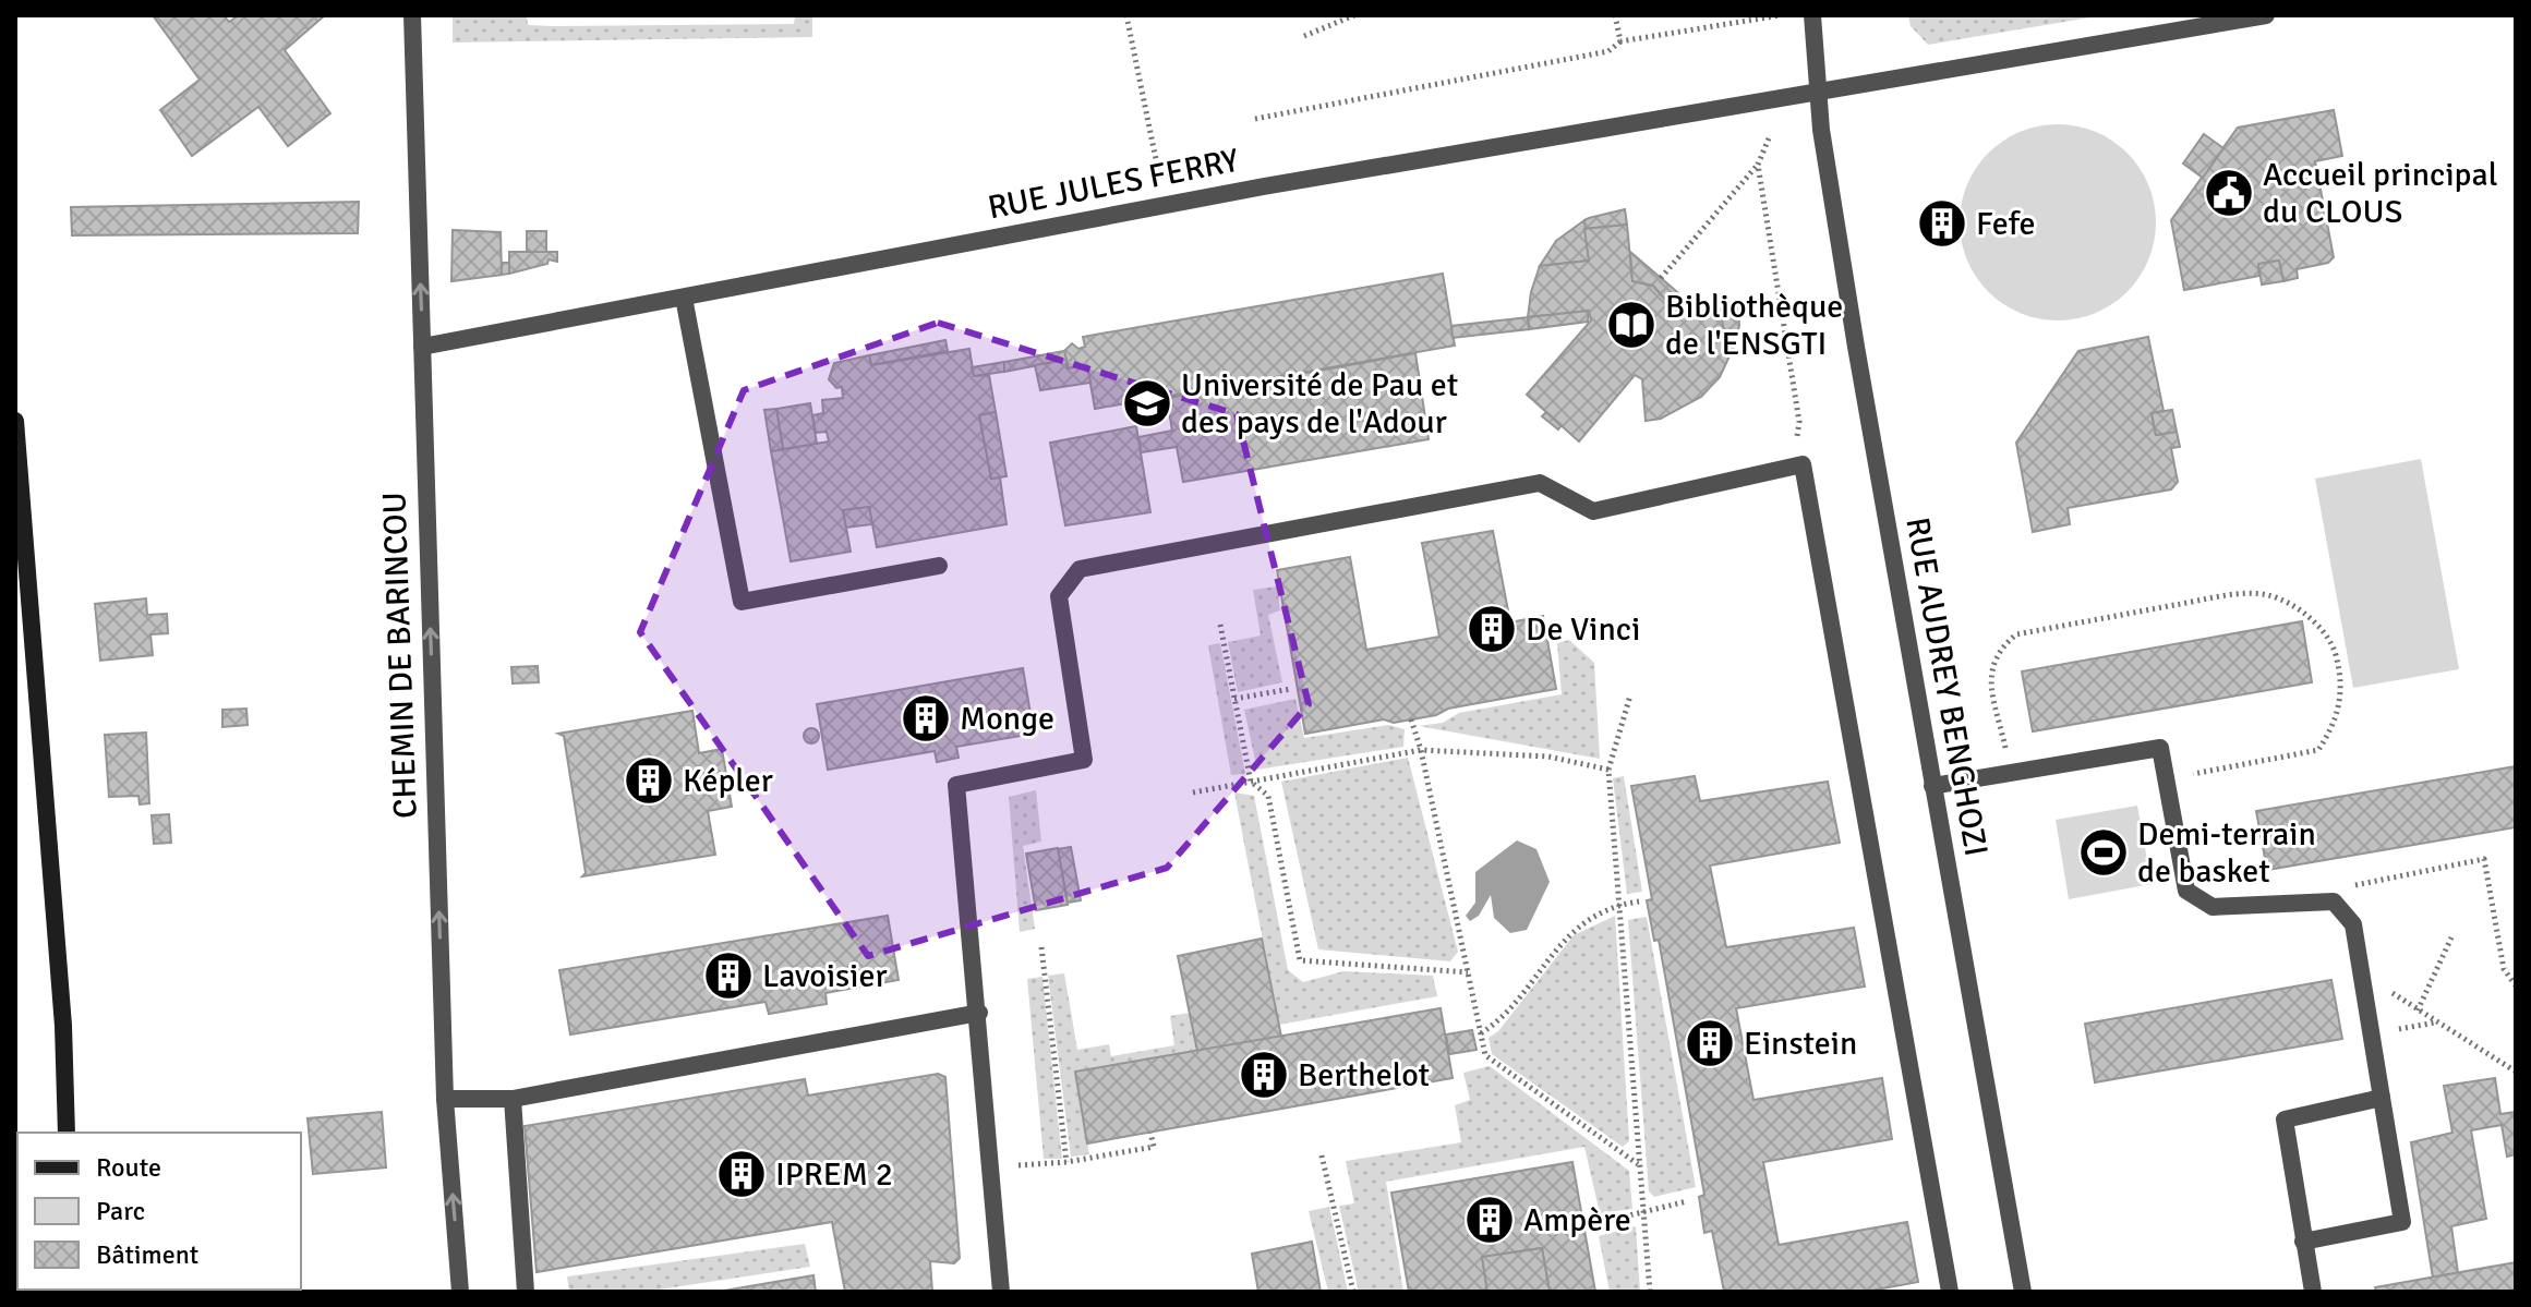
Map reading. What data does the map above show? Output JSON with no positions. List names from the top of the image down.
{
  "streets": {
    "street": ["RUE JULES FERRY", "CHEMIN DE BARINCOU", "RUE AUDREY BENGHOZI"]
  },
  "crossings": [
    ["RUE JULES FERRY", "CHEMIN DE BARINCOU"],
    ["RUE JULES FERRY", "RUE AUDREY BENGHOZI"]
  ],
  "one_way": ["CHEMIN DE BARINCOU"],
  "places": {
    "public building": ["Accueil principal du CLOUS"],
    "building": [
      "Fefe",
      "De Vinci",
      "Monge",
      "Képler",
      "Lavoisier",
      "Einstein",
      "Berthelot",
      "IPREM 2",
      "Ampère"
    ],
    "library": ["Bibliothèque de l'ENSGTI"],
    "school or university": ["Université de Pau et des pays de l'Adour"],
    "sports": ["Demi-terrain de basket"]
  },
  "legend": ["Route", "Parc", "Bâtiment"]
}
